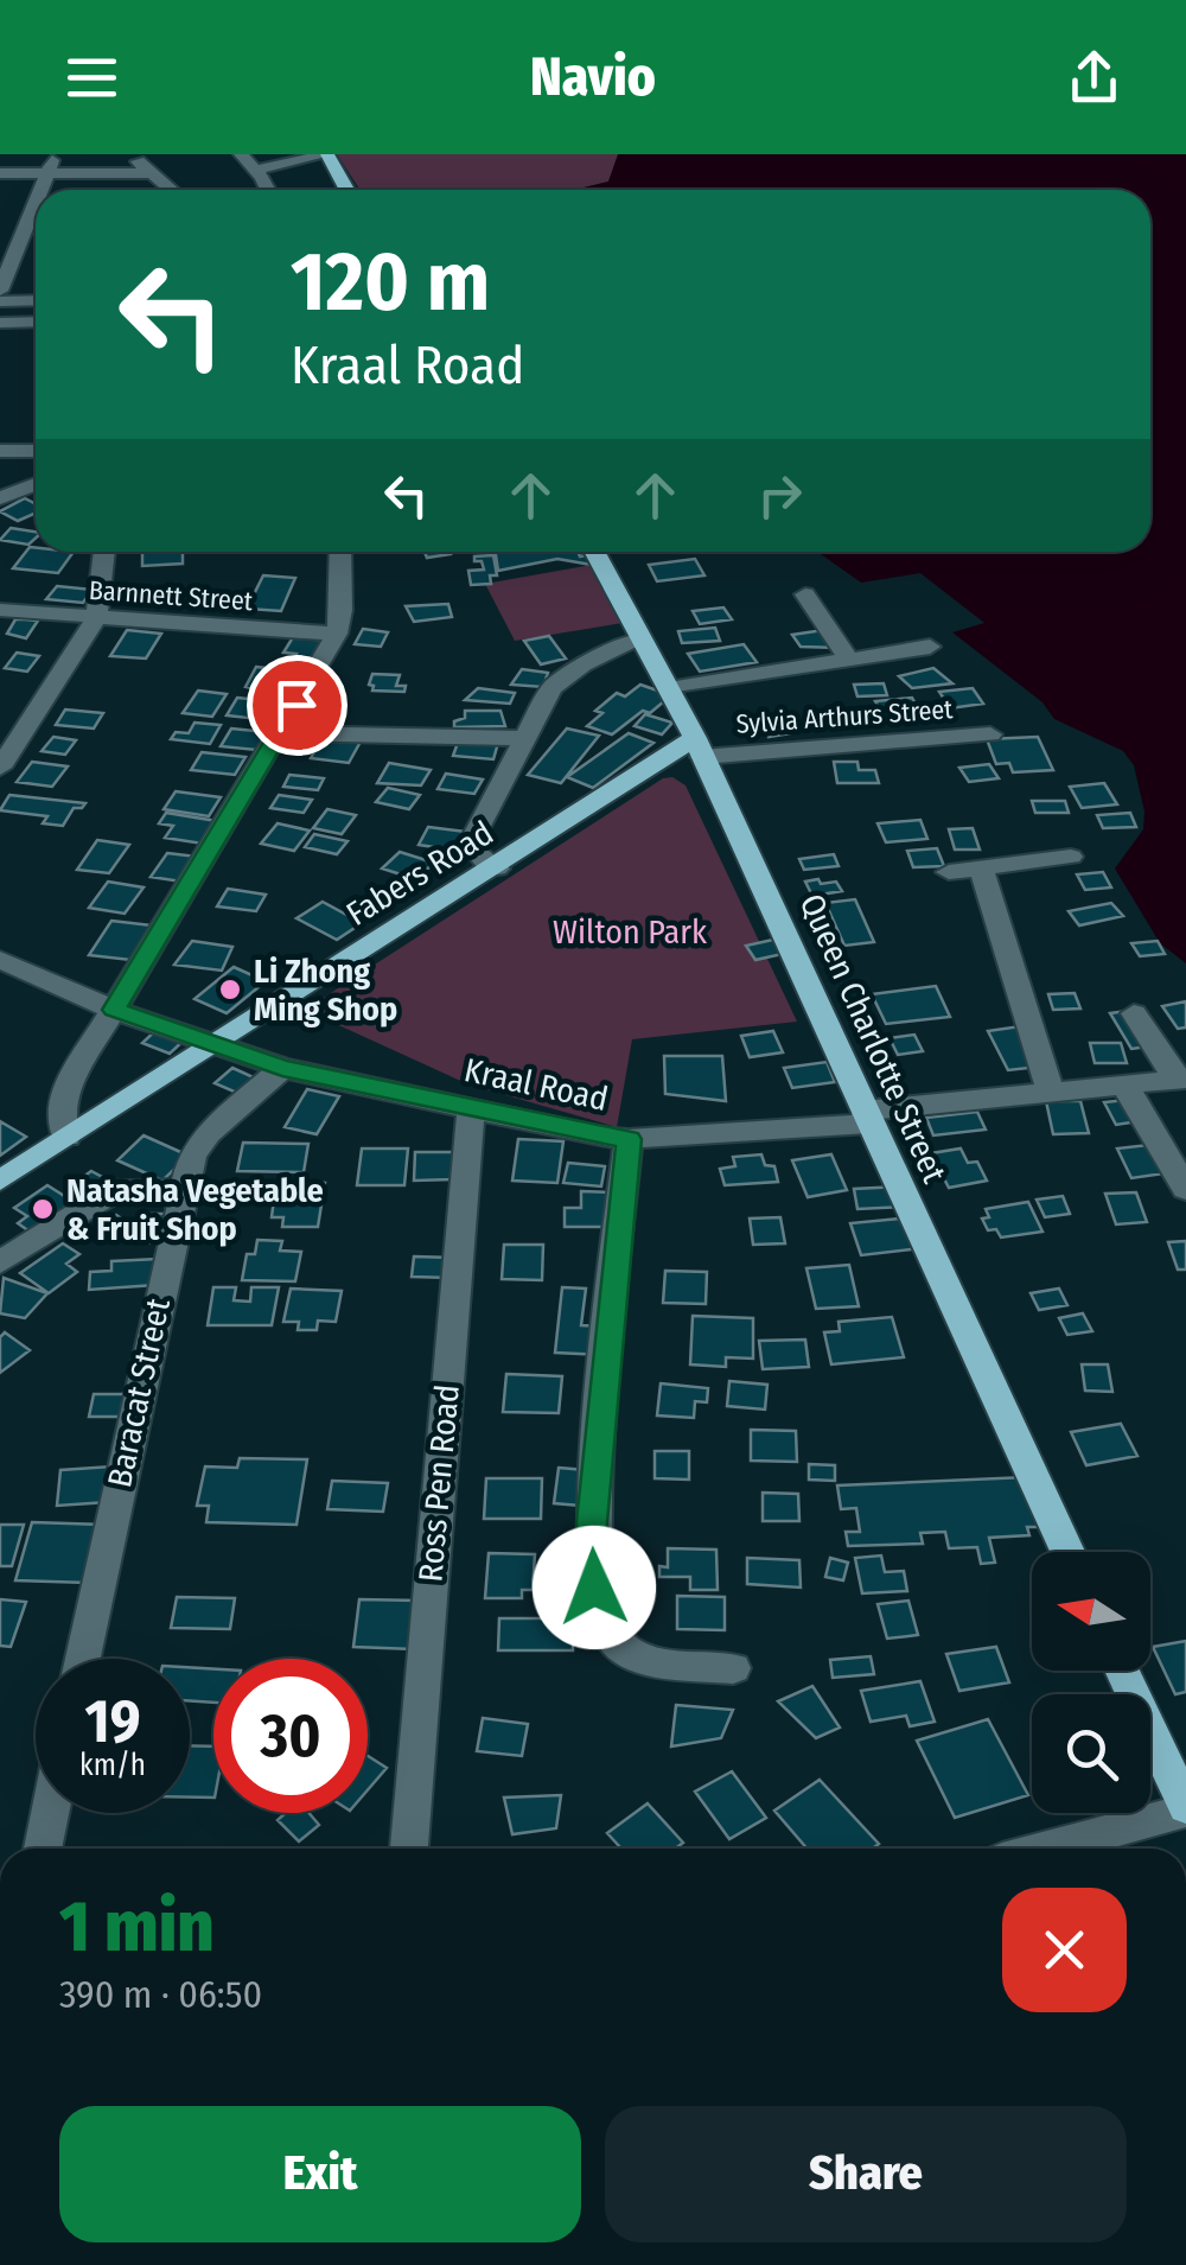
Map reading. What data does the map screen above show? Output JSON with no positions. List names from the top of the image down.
{
  "streets": {
    "main road": ["Fabers Road", "Queen Charlotte Street"],
    "street": [
      "Barnnett Street",
      "Sylvia Arthurs Street",
      "Kraal Road",
      "Baracat Street",
      "Ross Pen Road"
    ]
  },
  "crossings": [
    ["Sylvia Arthurs Street", "Fabers Road"],
    ["Sylvia Arthurs Street", "Queen Charlotte Street"],
    ["Fabers Road", "Queen Charlotte Street"],
    ["Fabers Road", "Kraal Road"],
    ["Queen Charlotte Street", "Kraal Road"],
    ["Kraal Road", "Baracat Street"],
    ["Kraal Road", "Ross Pen Road"]
  ],
  "parks": ["Wilton Park"],
  "places": ["Li Zhong Ming Shop", "Natasha Vegetable & Fruit Shop"],
  "north": "left",
  "page": {
    "header": "Navio",
    "turn": ["120 m", "Kraal Road"],
    "speed": "19 km/h",
    "limit": "30",
    "heading": ["1 min", "390 m · 06:50"],
    "buttons": ["Exit", "Share"]
  }
}
